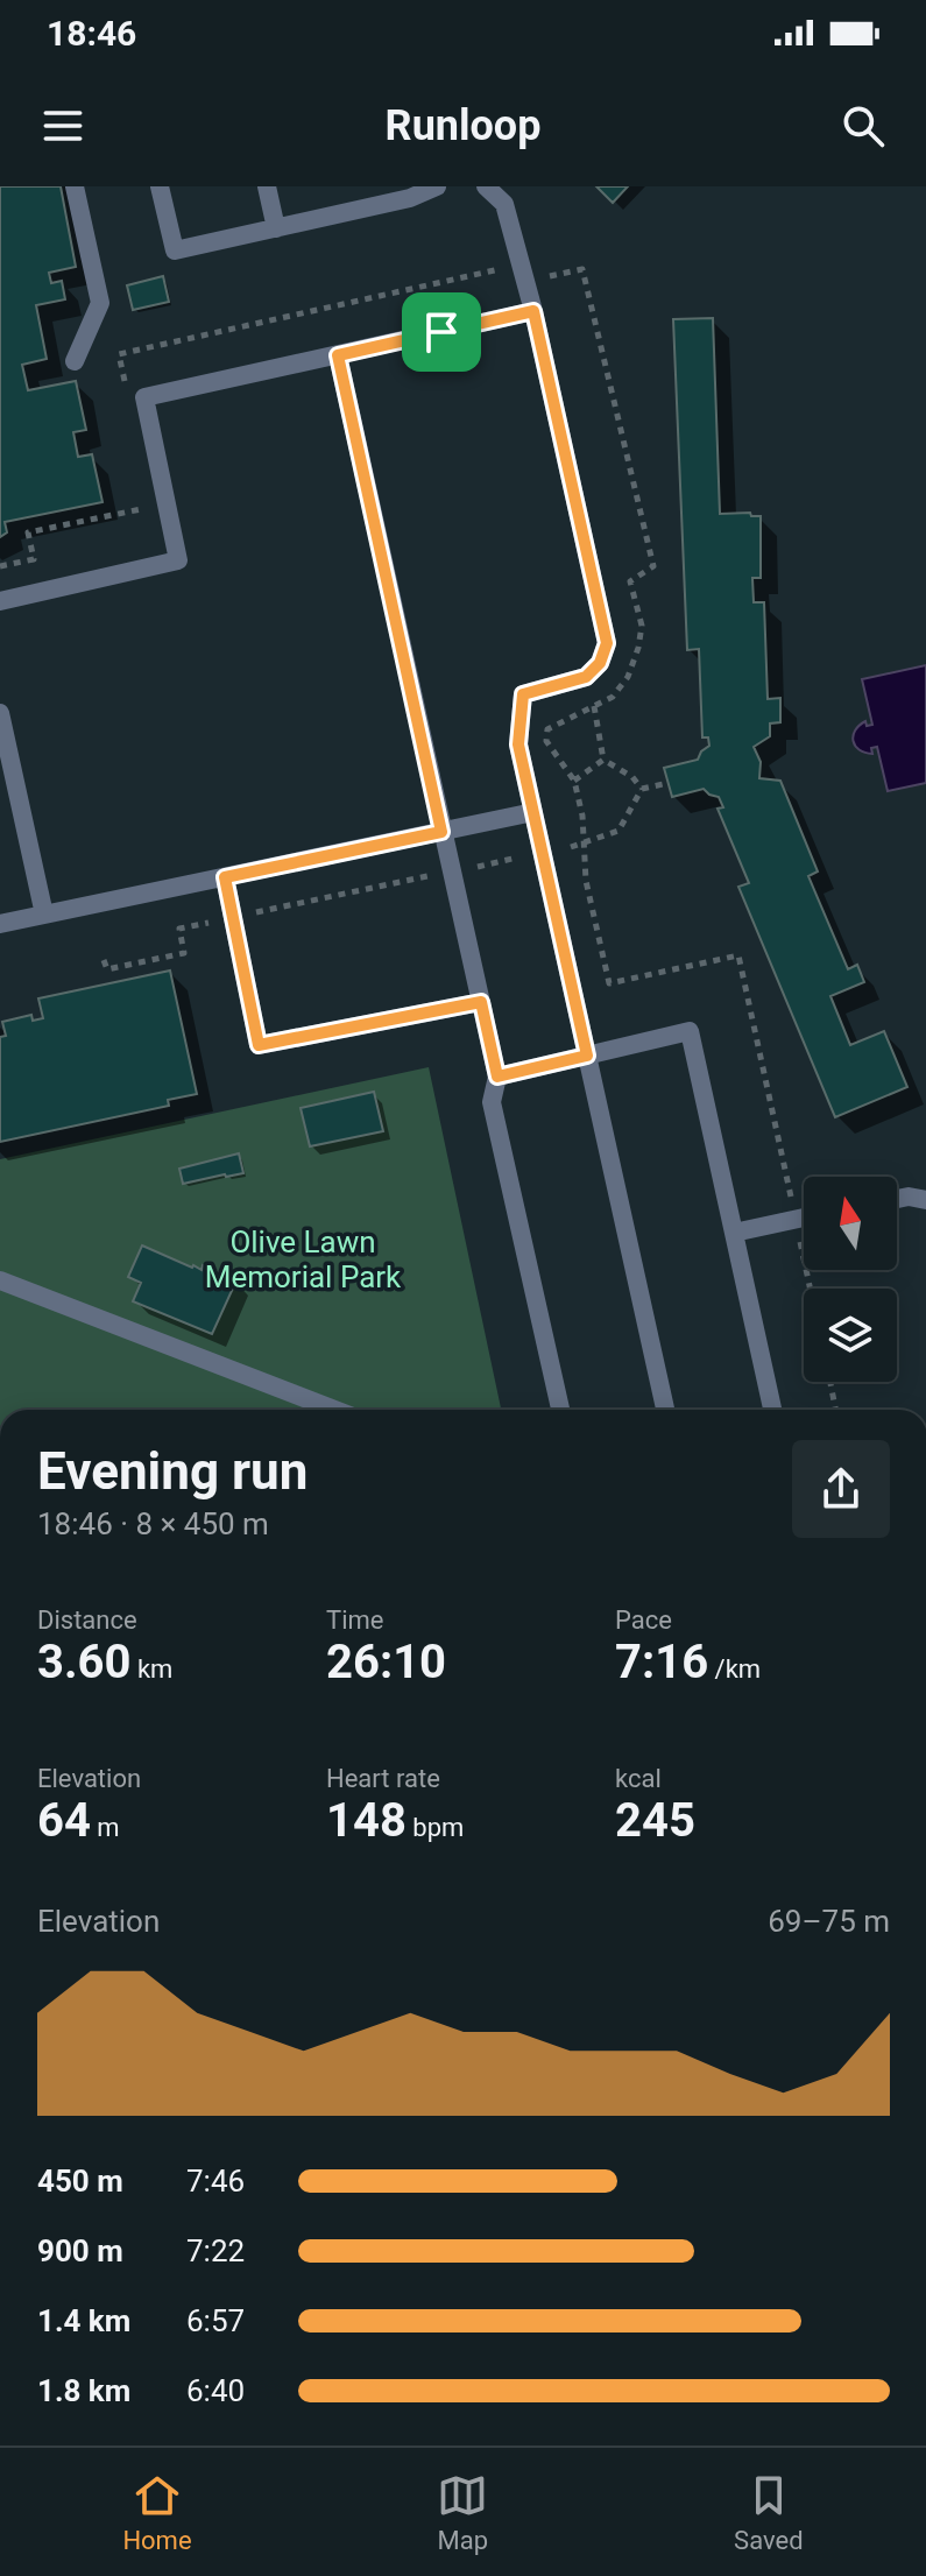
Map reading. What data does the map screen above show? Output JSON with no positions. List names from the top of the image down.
{
  "parks": ["Olive Lawn Memorial Park"],
  "north": "top",
  "page": {
    "status": "18:46",
    "header": "Runloop",
    "heading": ["Evening run", "18:46 · 8 × 450 m"],
    "stats": [
      ["Distance", "3.60 km"],
      ["Time", "26:10"],
      ["Pace", "7:16 /km"],
      ["Elevation", "64 m"],
      ["Heart rate", "148 bpm"],
      ["kcal", "245"]
    ],
    "chart": ["Elevation", "69–75 m"],
    "list": [
      {
        "name": "450 m",
        "note": "7:46"
      },
      {
        "name": "900 m",
        "note": "7:22"
      },
      {
        "name": "1.4 km",
        "note": "6:57"
      },
      {
        "name": "1.8 km",
        "note": "6:40"
      }
    ],
    "tabs": ["Home", "Map", "Saved"]
  }
}
